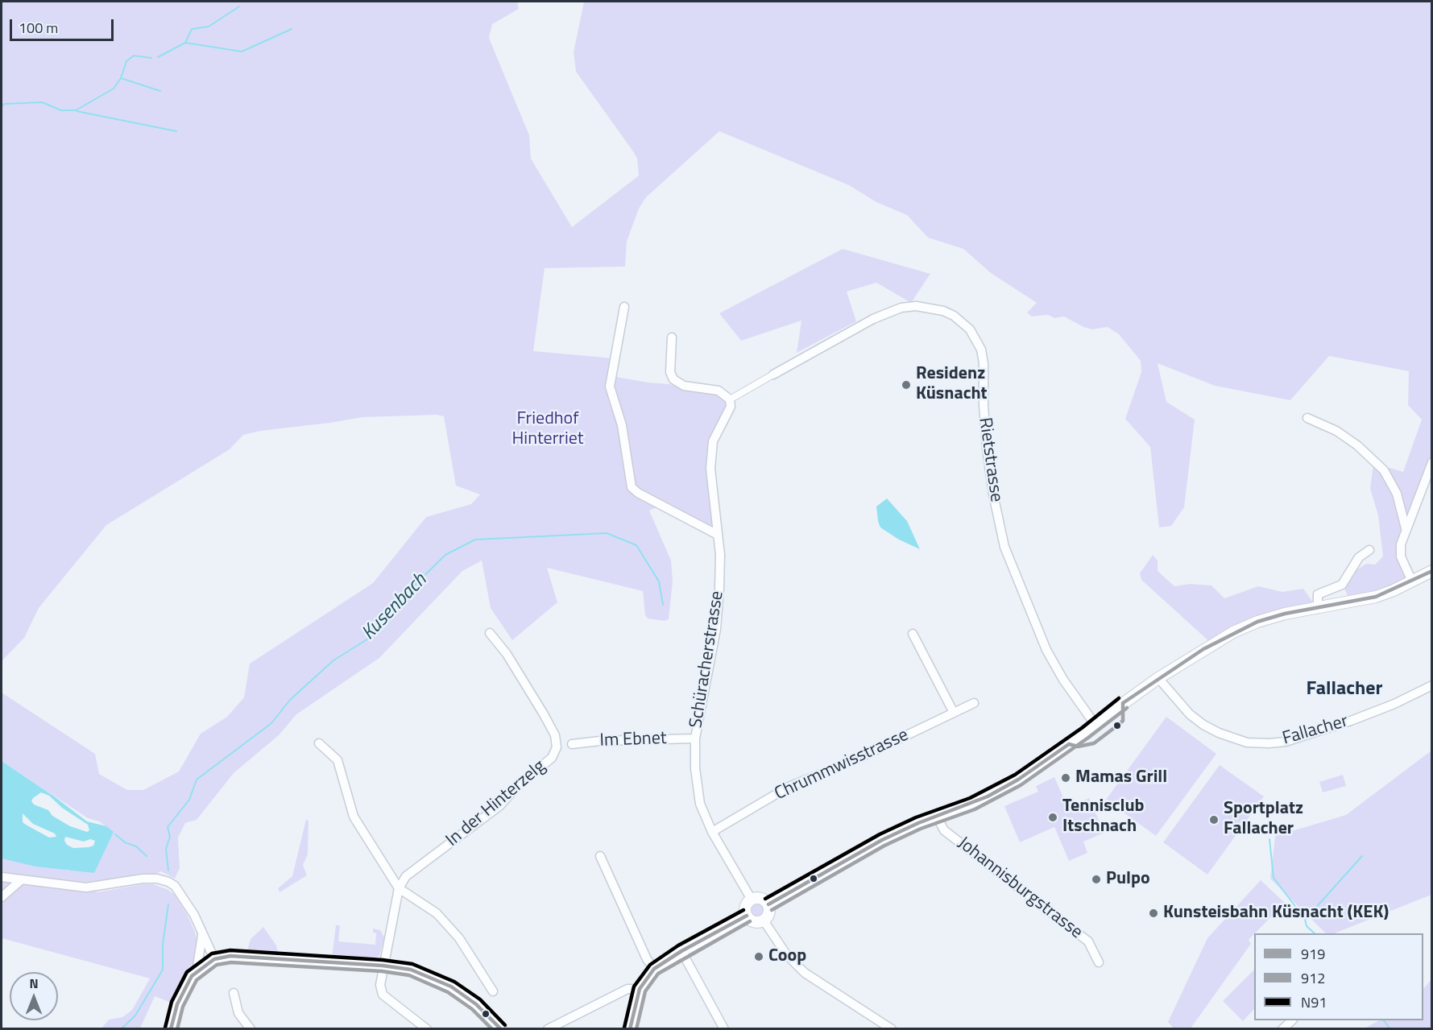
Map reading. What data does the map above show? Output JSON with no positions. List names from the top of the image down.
{
  "streets": {
    "street": [
      "Rietstrasse",
      "Schüracherstrasse",
      "Fallacher",
      "Im Ebnet",
      "Chrummwisstrasse",
      "In der Hinterzelg",
      "Johannisburgstrasse"
    ]
  },
  "crossings": [
    ["Rietstrasse", "Schüracherstrasse"],
    ["Schüracherstrasse", "Im Ebnet"],
    ["Schüracherstrasse", "Chrummwisstrasse"]
  ],
  "districts": ["Fallacher"],
  "water": ["Kusenbach"],
  "parks": ["Friedhof Hinterriet"],
  "places": [
    "Residenz Küsnacht",
    "Mamas Grill",
    "Tennisclub Itschnach",
    "Sportplatz Fallacher",
    "Pulpo",
    "Kunsteisbahn Küsnacht (KEK)",
    "Coop"
  ],
  "lines": ["transit line 919", "transit line N91", "transit line 912"],
  "legend": ["919", "912", "N91"],
  "scale_bar": "100 m",
  "north": "top"
}
